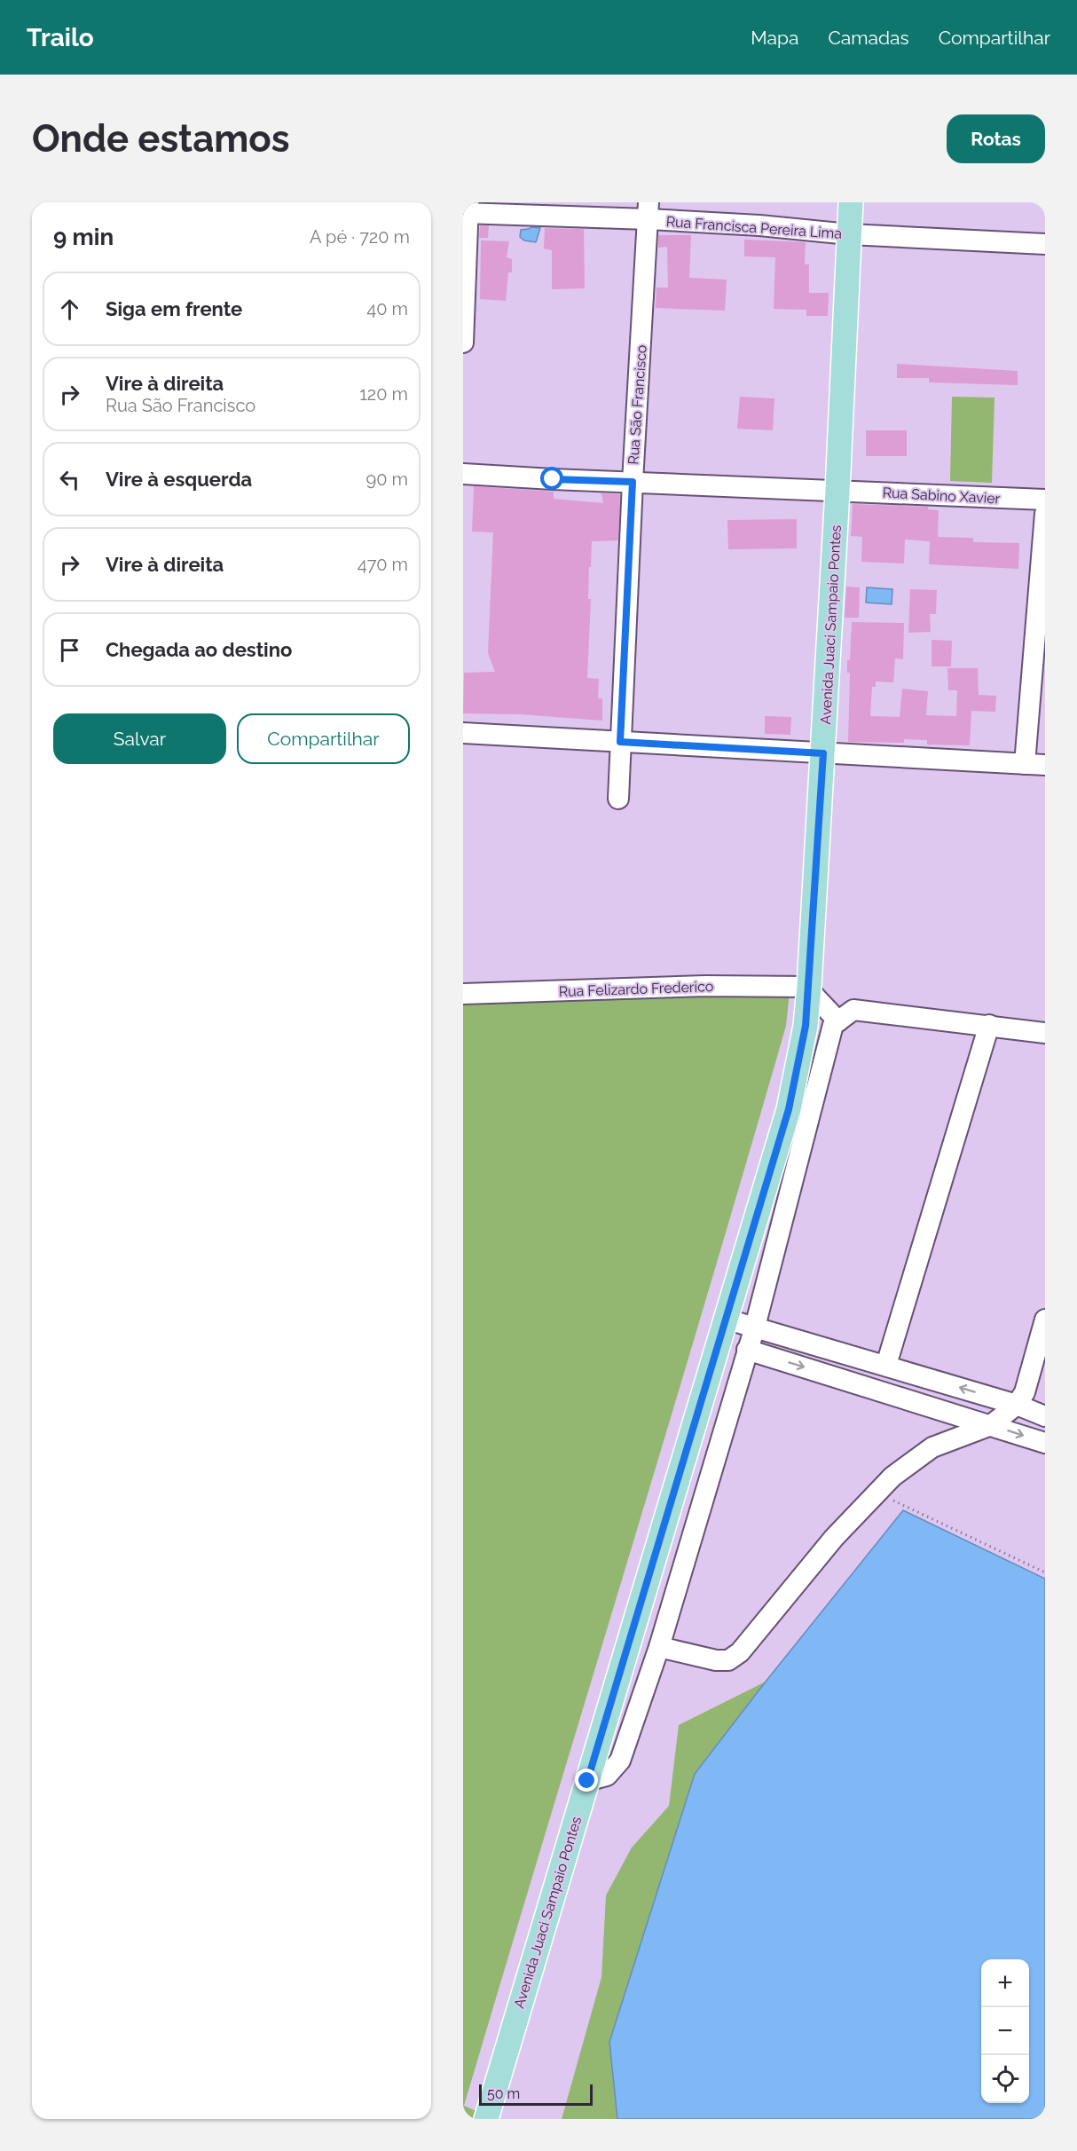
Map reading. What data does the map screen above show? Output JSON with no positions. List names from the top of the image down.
{
  "streets": {
    "main road": ["Avenida Juaci Sampaio Pontes"],
    "street": [
      "Rua Francisca Pereira Lima",
      "Rua São Francisco",
      "Rua Sabino Xavier",
      "Rua Felizardo Frederico"
    ]
  },
  "crossings": [
    ["Rua Francisca Pereira Lima", "Rua São Francisco"],
    ["Rua Francisca Pereira Lima", "Avenida Juaci Sampaio Pontes"],
    ["Rua São Francisco", "Rua Sabino Xavier"],
    ["Rua Sabino Xavier", "Avenida Juaci Sampaio Pontes"],
    ["Avenida Juaci Sampaio Pontes", "Rua Felizardo Frederico"]
  ],
  "scale_bar": "50 m",
  "page": {
    "header": "Trailo",
    "nav": ["Mapa", "Camadas", "Compartilhar"],
    "buttons": [
      "Rotas",
      ["Salvar", "Compartilhar"]
    ],
    "title": "Onde estamos",
    "heading": ["9 min", "A pé · 720 m"],
    "list": [
      ["Siga em frente", "40 m"],
      ["Vire à direita", "Rua São Francisco", "120 m"],
      ["Vire à esquerda", "90 m"],
      ["Vire à direita", "470 m"],
      "Chegada ao destino"
    ],
    "map_buttons": ["+", "−"],
    "scale": "50 m"
  }
}
